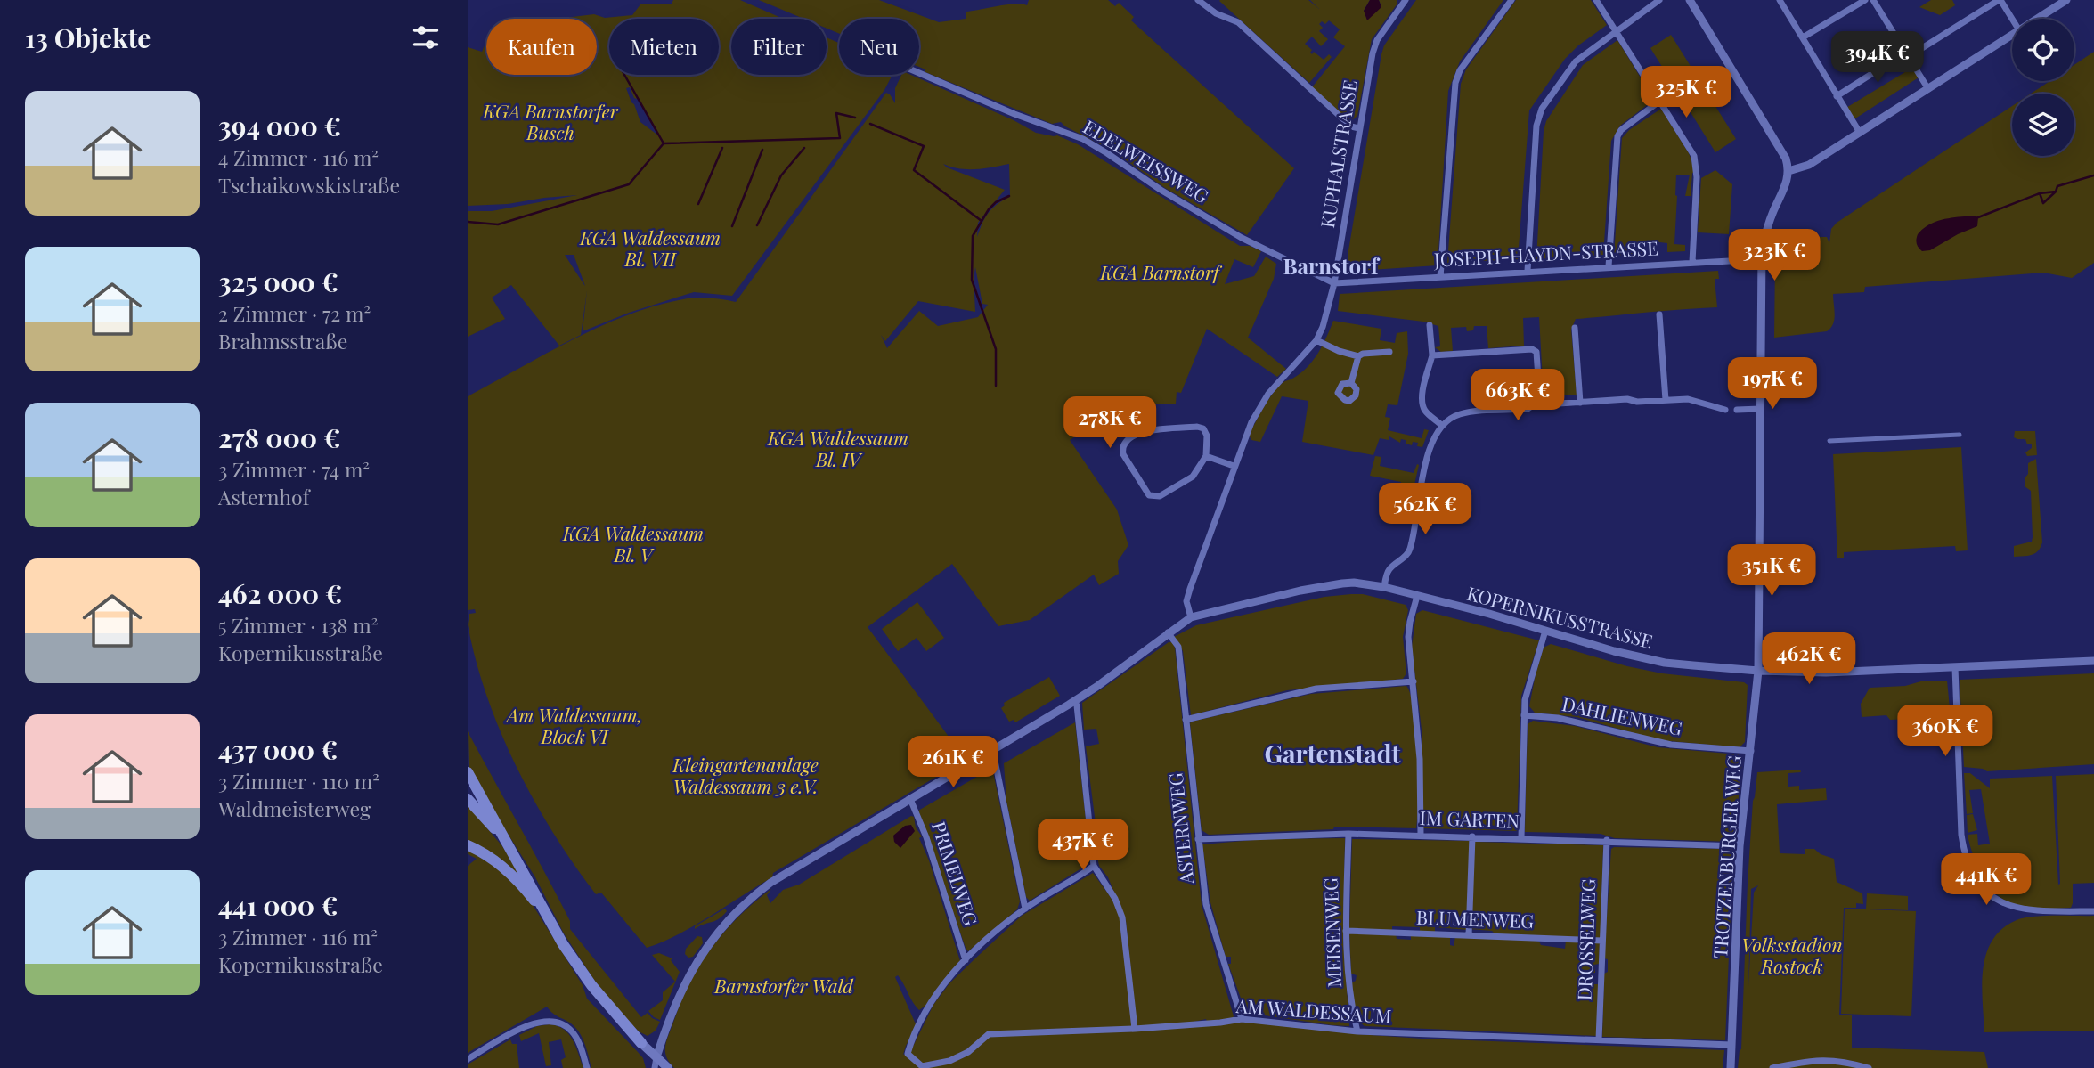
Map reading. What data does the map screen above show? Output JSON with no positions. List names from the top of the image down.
{
  "streets": {
    "street": [
      "KUPHALSTRASSE",
      "EDELWEISSWEG",
      "JOSEPH-HAYDN-STRASSE",
      "KOPERNIKUSSTRASSE",
      "DAHLIENWEG",
      "IM GARTEN",
      "ASTERNWEG",
      "TROTZENBURGER WEG",
      "PRIMELWEG",
      "BLUMENWEG",
      "MEISENWEG",
      "DROSSELWEG",
      "AM WALDESSAUM"
    ]
  },
  "crossings": [
    ["KUPHALSTRASSE", "EDELWEISSWEG"],
    ["KUPHALSTRASSE", "JOSEPH-HAYDN-STRASSE"],
    ["EDELWEISSWEG", "JOSEPH-HAYDN-STRASSE"],
    ["JOSEPH-HAYDN-STRASSE", "TROTZENBURGER WEG"],
    ["KOPERNIKUSSTRASSE", "ASTERNWEG"],
    ["KOPERNIKUSSTRASSE", "TROTZENBURGER WEG"],
    ["KOPERNIKUSSTRASSE", "PRIMELWEG"],
    ["DAHLIENWEG", "TROTZENBURGER WEG"],
    ["IM GARTEN", "ASTERNWEG"],
    ["IM GARTEN", "TROTZENBURGER WEG"],
    ["IM GARTEN", "MEISENWEG"],
    ["IM GARTEN", "DROSSELWEG"],
    ["ASTERNWEG", "AM WALDESSAUM"],
    ["TROTZENBURGER WEG", "AM WALDESSAUM"],
    ["PRIMELWEG", "AM WALDESSAUM"],
    ["BLUMENWEG", "MEISENWEG"],
    ["BLUMENWEG", "DROSSELWEG"],
    ["MEISENWEG", "AM WALDESSAUM"],
    ["DROSSELWEG", "AM WALDESSAUM"]
  ],
  "districts": ["Barnstorf", "Gartenstadt"],
  "parks": [
    "KGA Barnstorfer Busch",
    "KGA Waldessaum Bl. VII",
    "KGA Barnstorf",
    "KGA Waldessaum Bl. IV",
    "KGA Waldessaum Bl. V",
    "Am Waldessaum, Block VI",
    "Kleingartenanlage Waldessaum 3 e.V.",
    "Volksstadion Rostock",
    "Barnstorfer Wald"
  ],
  "page": {
    "heading": "13 Objekte",
    "chip": [
      "Kaufen",
      "Mieten",
      "Filter",
      "Neu"
    ],
    "price": [
      "394K €",
      "325K €",
      "323K €",
      "197K €",
      "663K €",
      "278K €",
      "562K €",
      "351K €",
      "462K €",
      "360K €",
      "261K €",
      "437K €",
      "441K €"
    ],
    "list": [
      {
        "name": "394 000 €",
        "note": "4 Zimmer · 116 m² · Tschaikowskistraße"
      },
      {
        "name": "325 000 €",
        "note": "2 Zimmer · 72 m² · Brahmsstraße"
      },
      {
        "name": "278 000 €",
        "note": "3 Zimmer · 74 m² · Asternhof"
      },
      {
        "name": "462 000 €",
        "note": "5 Zimmer · 138 m² · Kopernikusstraße"
      },
      {
        "name": "437 000 €",
        "note": "3 Zimmer · 110 m² · Waldmeisterweg"
      },
      {
        "name": "441 000 €",
        "note": "3 Zimmer · 116 m² · Kopernikusstraße"
      }
    ]
  }
}
